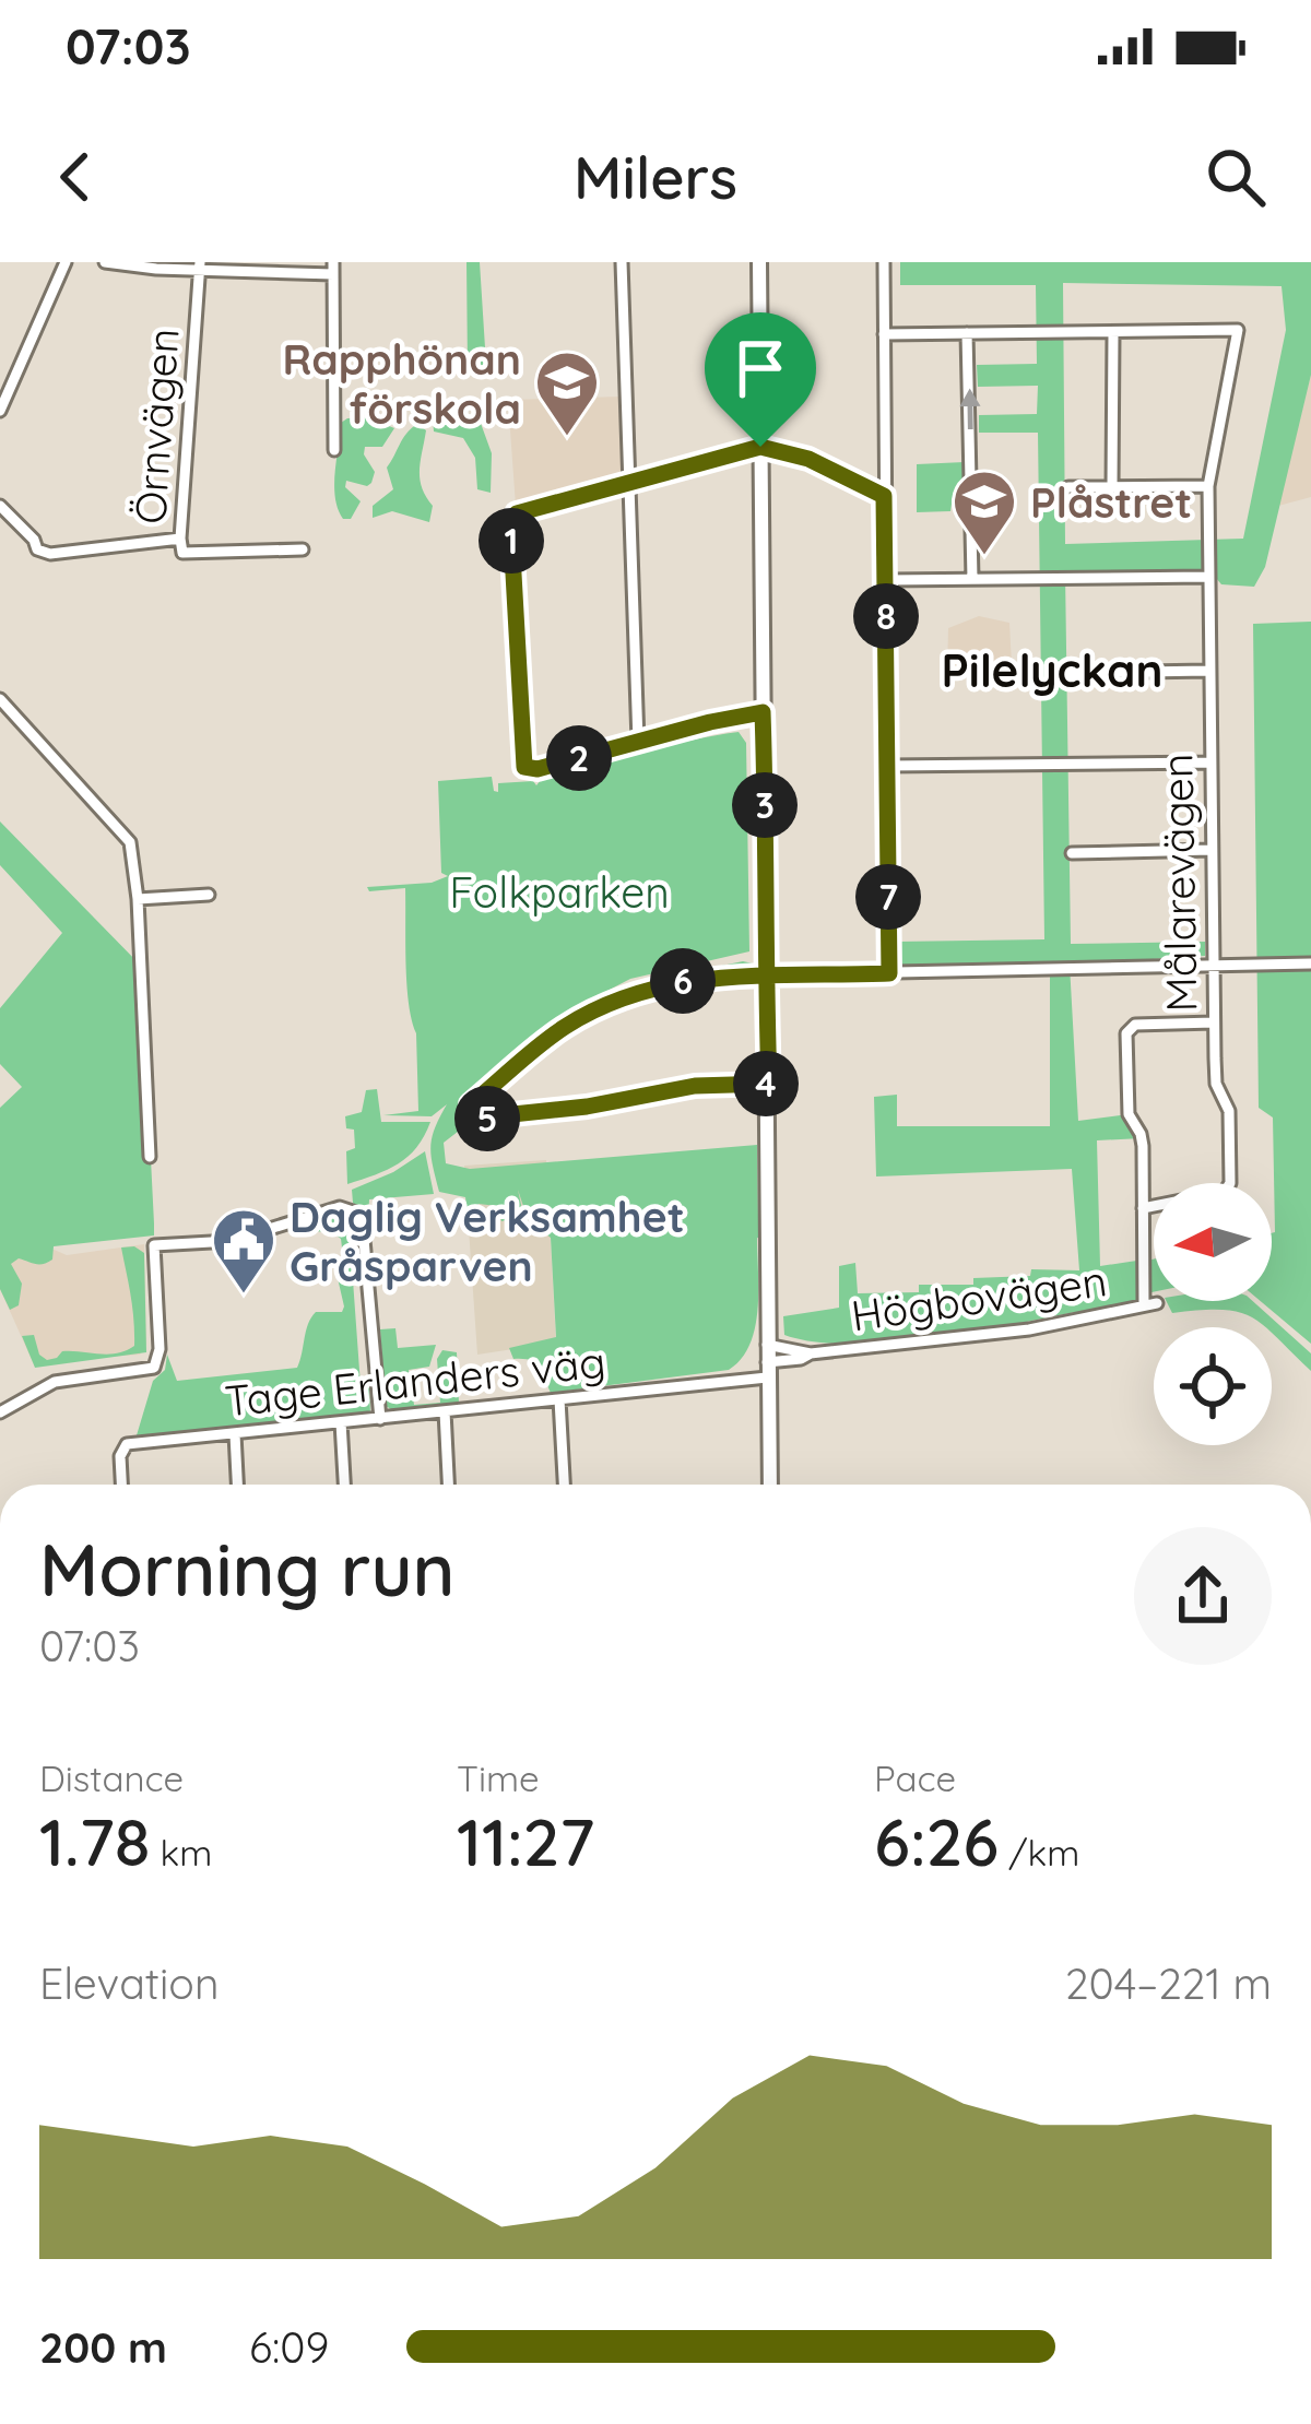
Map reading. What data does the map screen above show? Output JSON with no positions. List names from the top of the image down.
{
  "streets": {
    "street": [
      "Örnvägen",
      "Målarevägen",
      "Högbovägen",
      "Tage Erlanders väg"
    ]
  },
  "crossings": [
    ["Målarevägen", "Högbovägen"],
    ["Högbovägen", "Tage Erlanders väg"]
  ],
  "districts": ["Pilelyckan"],
  "parks": ["Folkparken"],
  "places": {
    "school or university": ["Rapphönan förskola", "Plåstret"],
    "public building": ["Daglig Verksamhet Gråsparven"]
  },
  "north": "left",
  "page": {
    "status": "07:03",
    "header": "Milers",
    "pins": [
      "1",
      "8",
      "2",
      "3",
      "7",
      "6",
      "4",
      "5"
    ],
    "heading": ["Morning run", "07:03"],
    "stats": [
      ["Distance", "1.78 km"],
      ["Time", "11:27"],
      ["Pace", "6:26 /km"]
    ],
    "chart": ["Elevation", "204–221 m"],
    "list": [
      {
        "name": "200 m",
        "note": "6:09"
      }
    ]
  }
}
